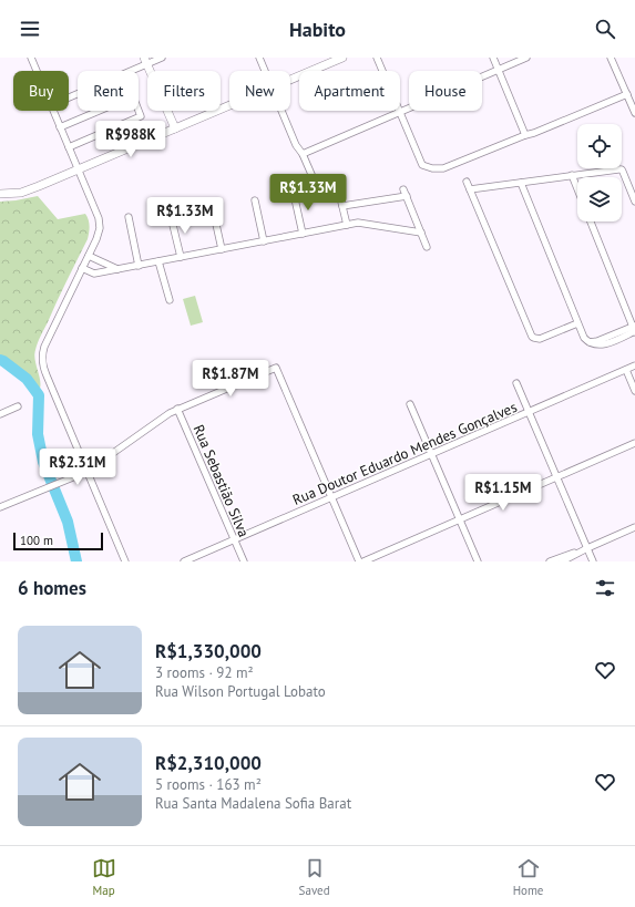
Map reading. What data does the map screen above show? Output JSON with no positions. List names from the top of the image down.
{
  "streets": {
    "street": ["Rua Doutor Eduardo Mendes Gonçalves", "Rua Sebastião Silva"]
  },
  "crossings": [
    ["Rua Doutor Eduardo Mendes Gonçalves", "Rua Sebastião Silva"]
  ],
  "scale_bar": "100 m",
  "page": {
    "header": "Habito",
    "chip": [
      "Buy",
      "Rent",
      "Filters",
      "New",
      "Apartment",
      "House"
    ],
    "price": [
      "R$988K",
      "R$1.33M",
      "R$1.33M",
      "R$1.87M",
      "R$2.31M",
      "R$1.15M"
    ],
    "scale": "100 m",
    "heading": "6 homes",
    "list": [
      {
        "name": "R$1,330,000",
        "note": "3 rooms · 92 m² · Rua Wilson Portugal Lobato"
      },
      {
        "name": "R$2,310,000",
        "note": "5 rooms · 163 m² · Rua Santa Madalena Sofia Barat"
      }
    ],
    "tabs": ["Map", "Saved", "Home"]
  }
}
